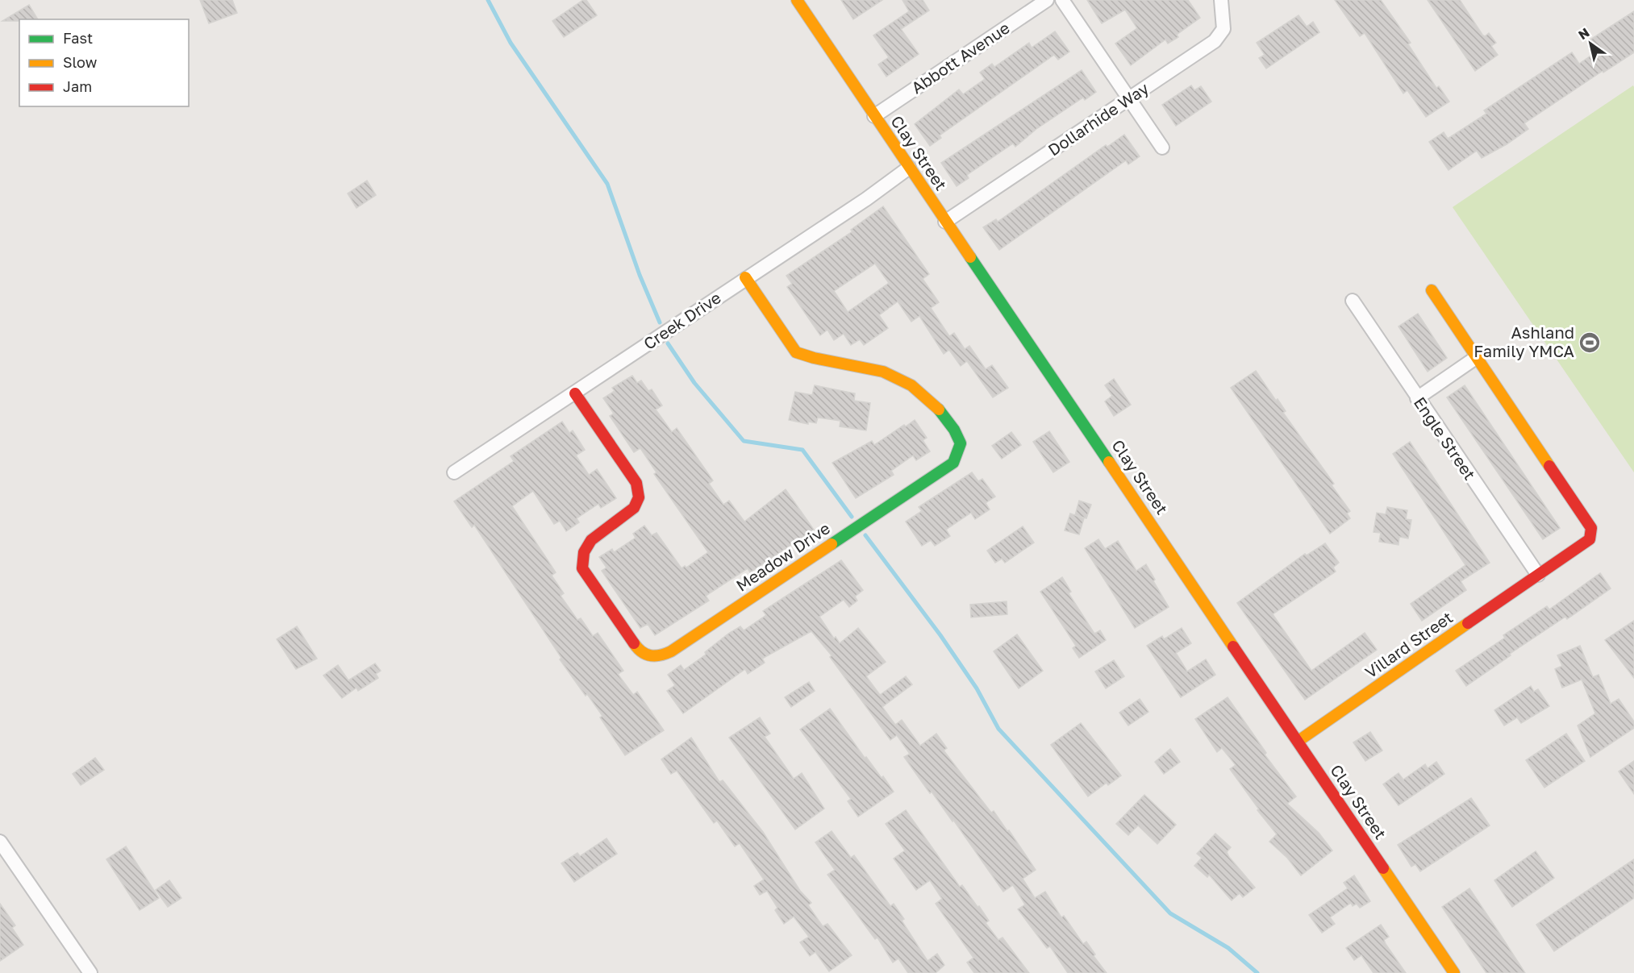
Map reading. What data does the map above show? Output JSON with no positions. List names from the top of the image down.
{
  "streets": {
    "street": [
      "Abbott Avenue",
      "Dollarhide Way",
      "Clay Street",
      "Creek Drive",
      "Engle Street",
      "Meadow Drive",
      "Villard Street"
    ]
  },
  "crossings": [
    ["Abbott Avenue", "Clay Street"],
    ["Dollarhide Way", "Clay Street"],
    ["Clay Street", "Creek Drive"],
    ["Clay Street", "Villard Street"],
    ["Creek Drive", "Meadow Drive"],
    ["Engle Street", "Villard Street"]
  ],
  "places": {
    "sports": ["Ashland Family YMCA"]
  },
  "legend": ["Fast", "Slow", "Jam"],
  "north": "top left"
}
